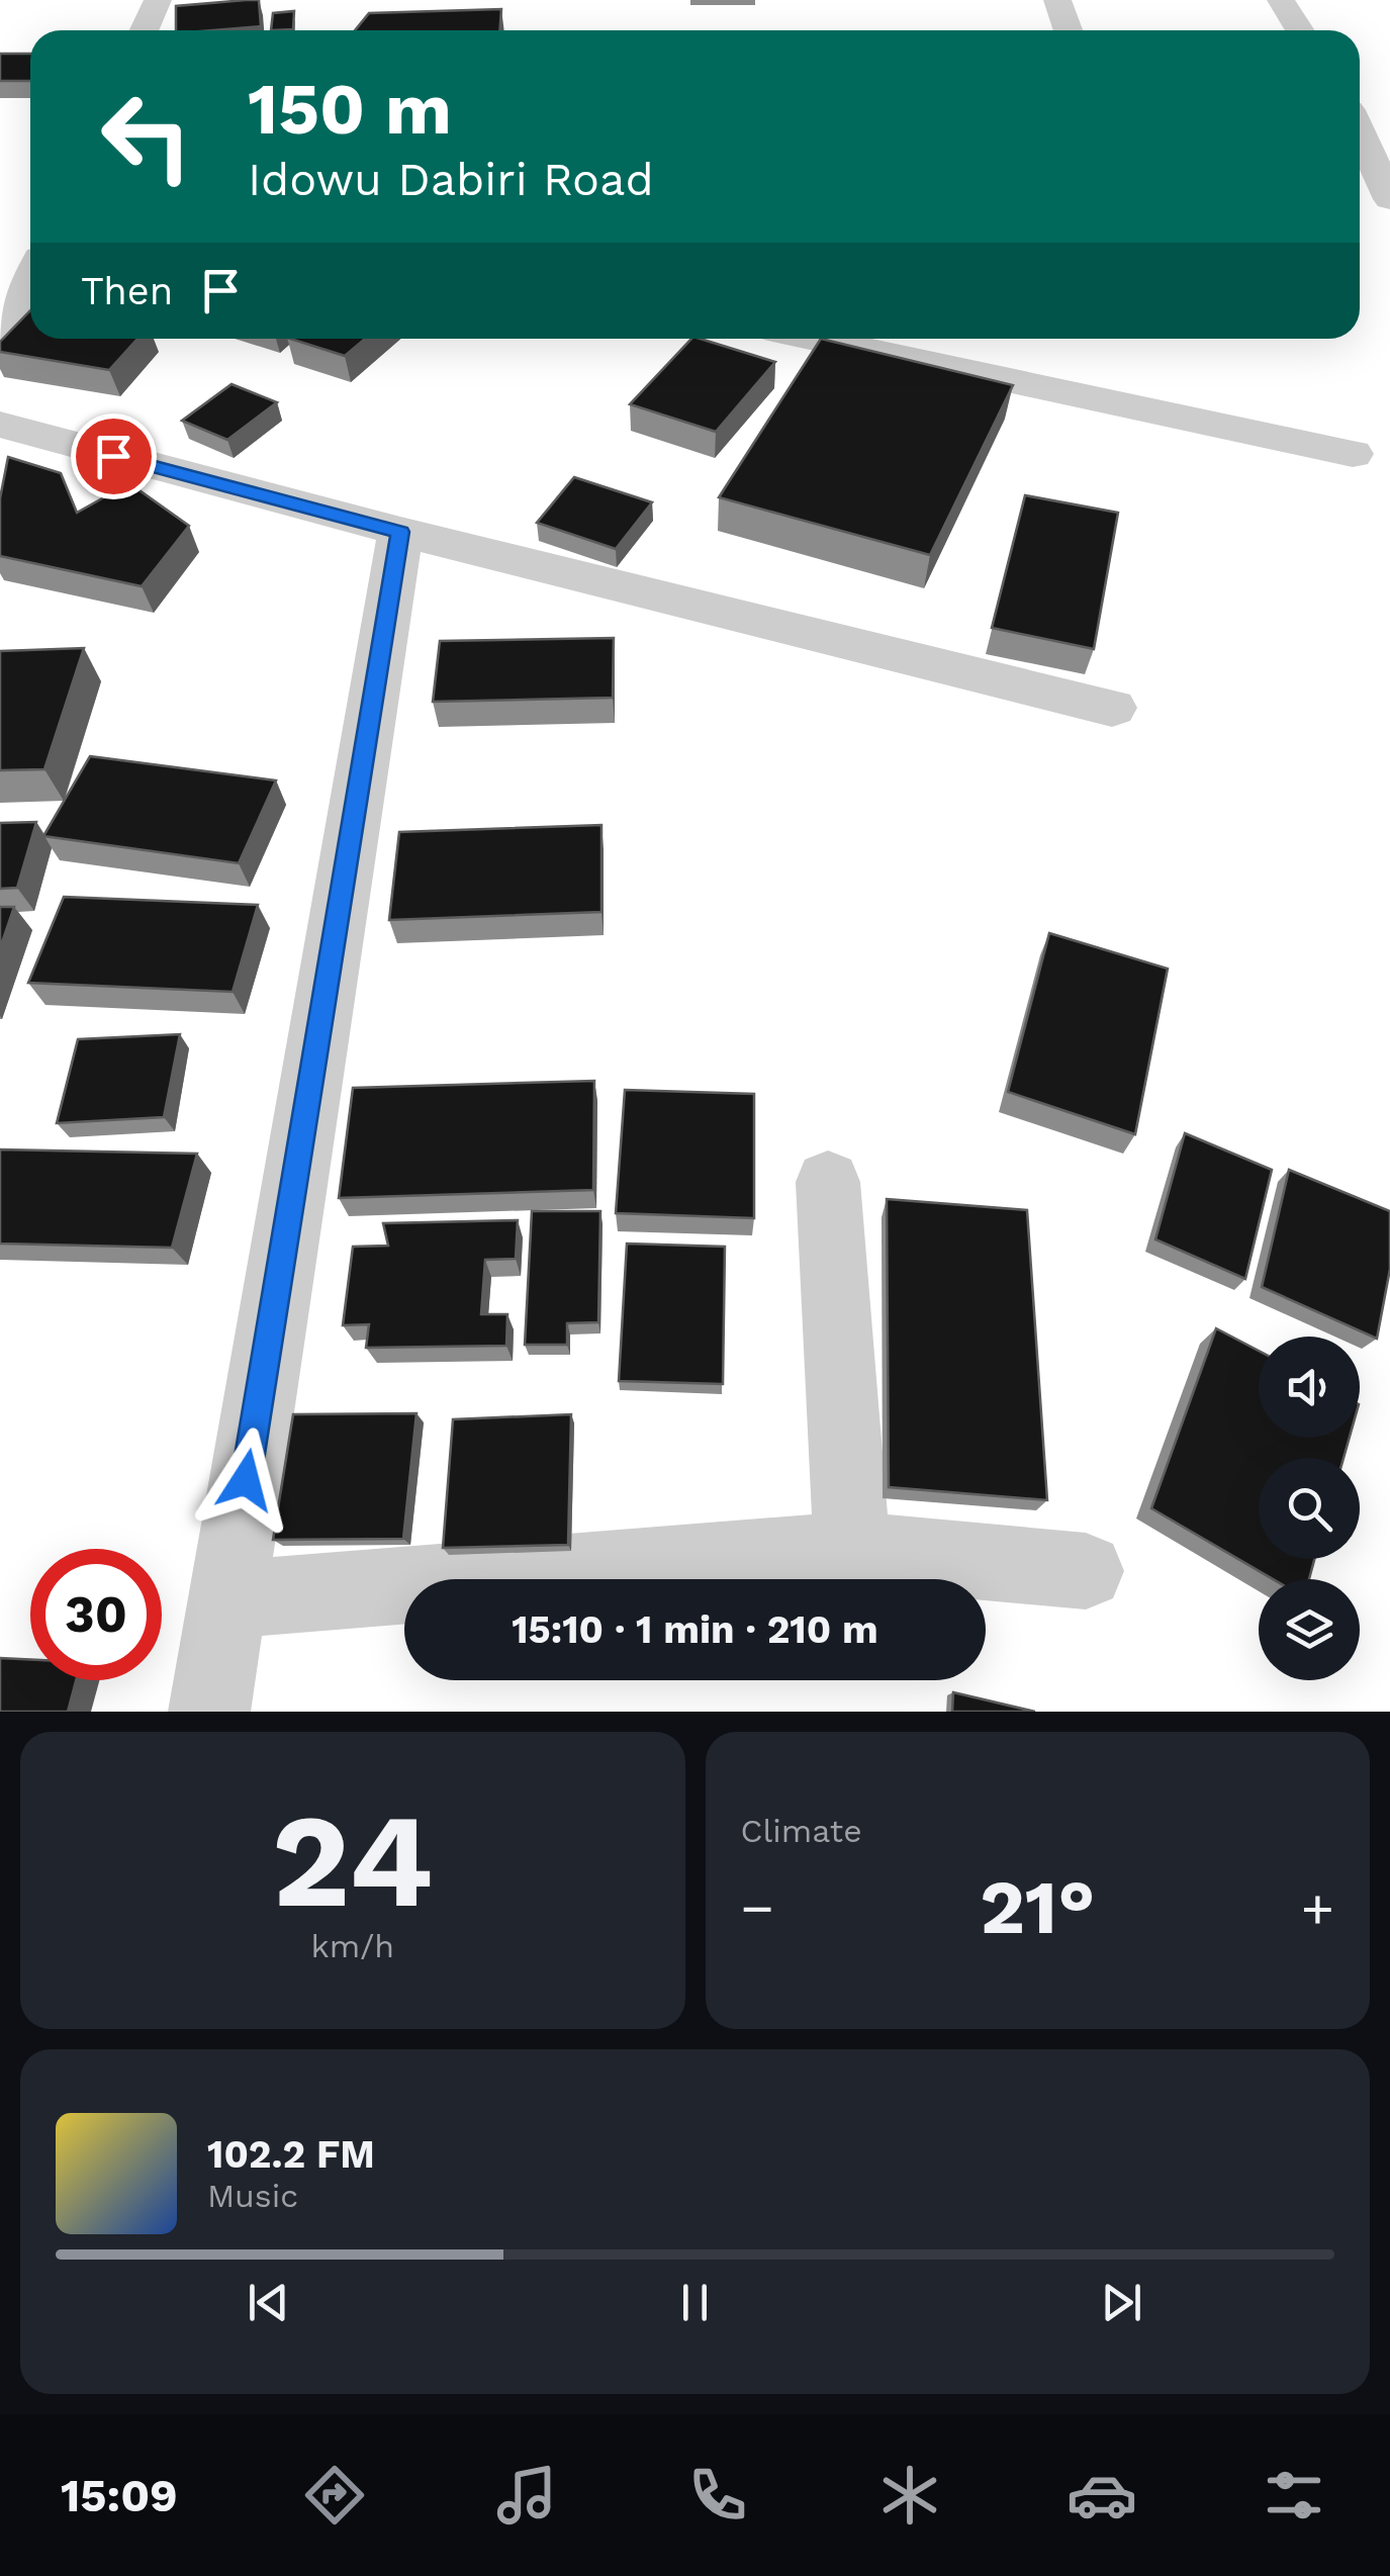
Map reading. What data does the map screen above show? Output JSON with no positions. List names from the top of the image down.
{
  "page": {
    "turn": ["150 m", "Idowu Dabiri Road"],
    "then": "Then",
    "limit": "30",
    "trip": "15:10 · 1 min · 210 m",
    "tile": [
      ["24", "km/h"],
      "Climate"
    ],
    "heat": ["−", "21°", "+"],
    "song": ["102.2 FM", "Music"],
    "tabs": "15:09"
  }
}
